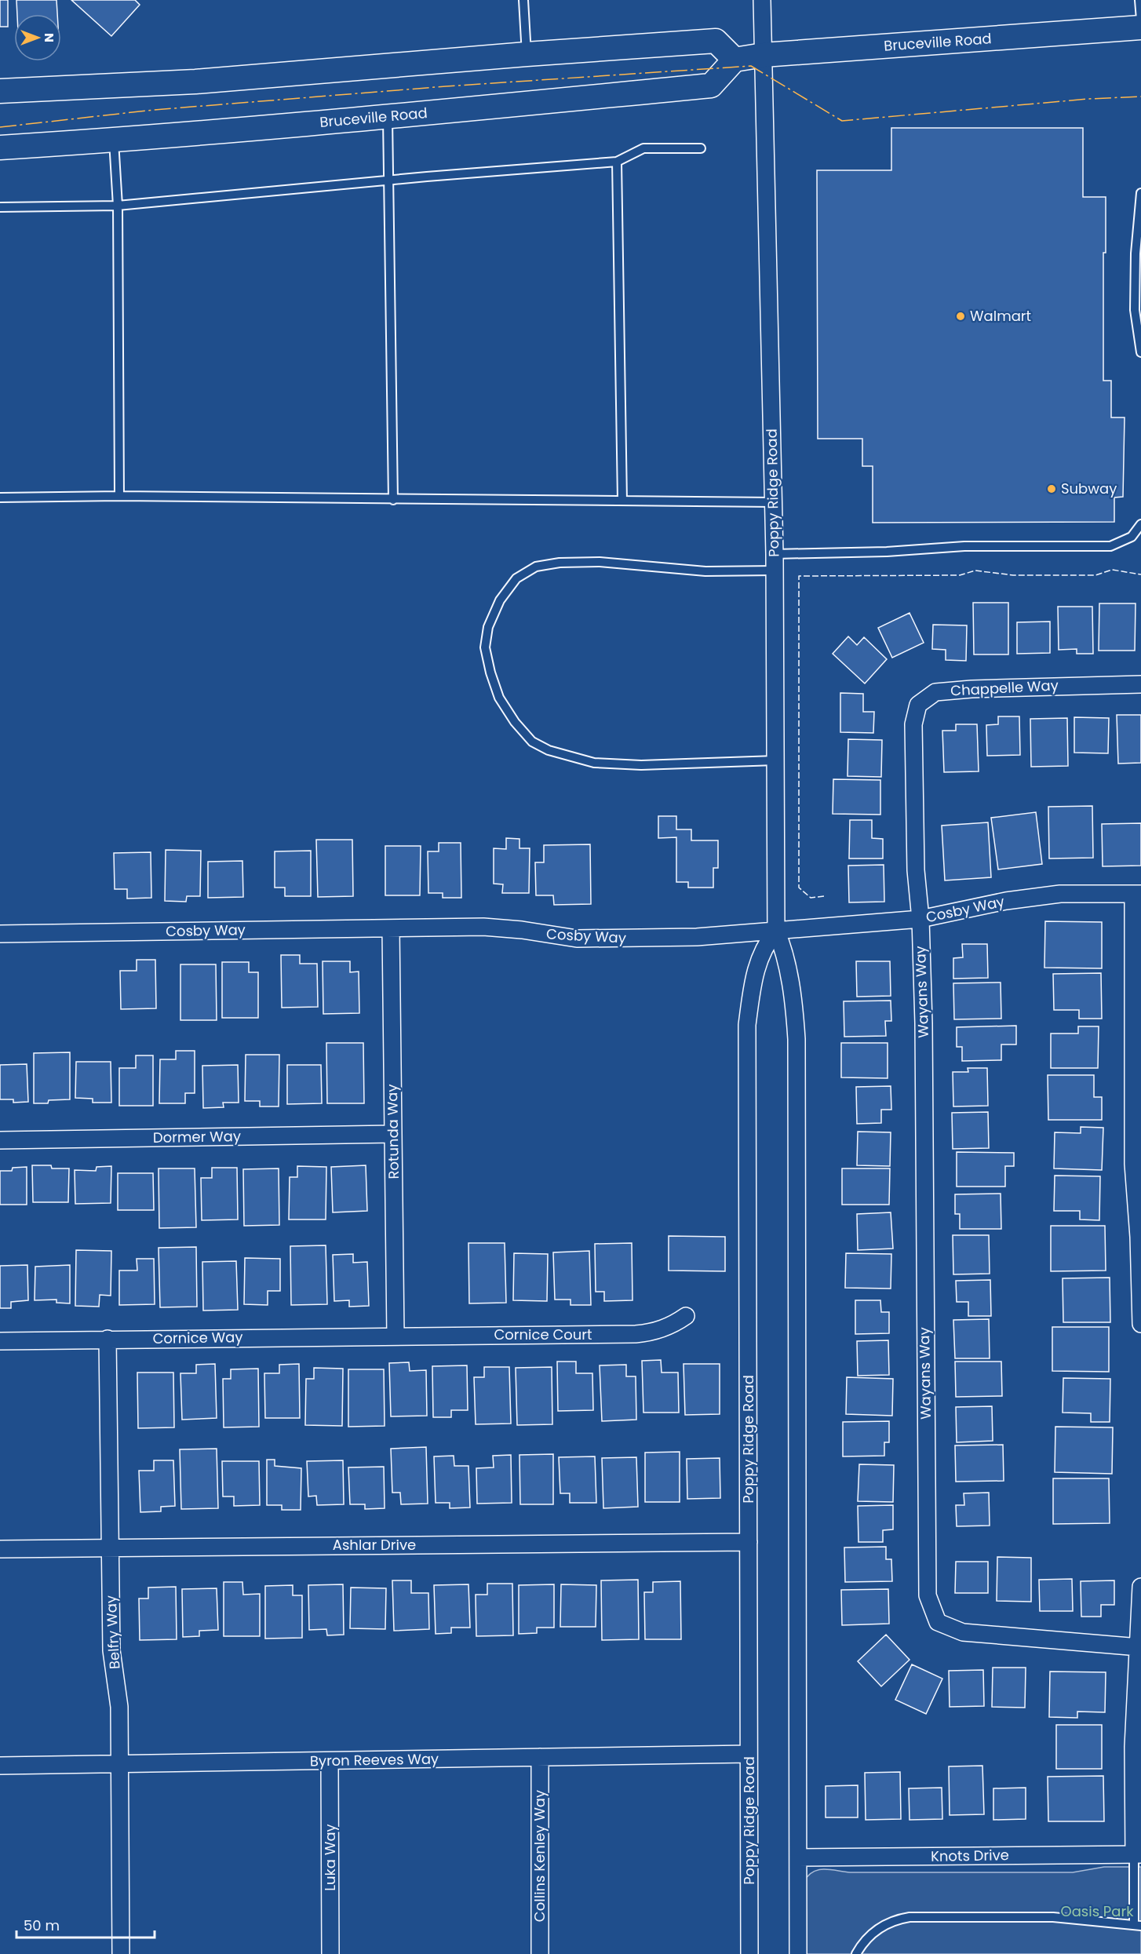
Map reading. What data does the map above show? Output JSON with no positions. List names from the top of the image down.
{
  "streets": {
    "main road": ["Bruceville Road"],
    "street": [
      "Poppy Ridge Road",
      "Chappelle Way",
      "Cosby Way",
      "Wayans Way",
      "Rotunda Way",
      "Dormer Way",
      "Cornice Court",
      "Cornice Way",
      "Ashlar Drive",
      "Belfry Way",
      "Byron Reeves Way",
      "Collins Kenley Way",
      "Knots Drive",
      "Luka Way"
    ]
  },
  "crossings": [
    ["Bruceville Road", "Poppy Ridge Road"],
    ["Poppy Ridge Road", "Cosby Way"],
    ["Poppy Ridge Road", "Ashlar Drive"],
    ["Poppy Ridge Road", "Byron Reeves Way"],
    ["Poppy Ridge Road", "Knots Drive"],
    ["Chappelle Way", "Cosby Way"],
    ["Chappelle Way", "Wayans Way"],
    ["Cosby Way", "Wayans Way"],
    ["Cosby Way", "Rotunda Way"],
    ["Rotunda Way", "Dormer Way"],
    ["Rotunda Way", "Cornice Court"],
    ["Rotunda Way", "Cornice Way"],
    ["Cornice Court", "Cornice Way"],
    ["Cornice Way", "Belfry Way"],
    ["Ashlar Drive", "Belfry Way"],
    ["Belfry Way", "Byron Reeves Way"],
    ["Byron Reeves Way", "Collins Kenley Way"],
    ["Byron Reeves Way", "Luka Way"]
  ],
  "parks": ["Oasis Park"],
  "places": ["Walmart", "Subway"],
  "scale_bar": "50 m",
  "north": "right"
}
